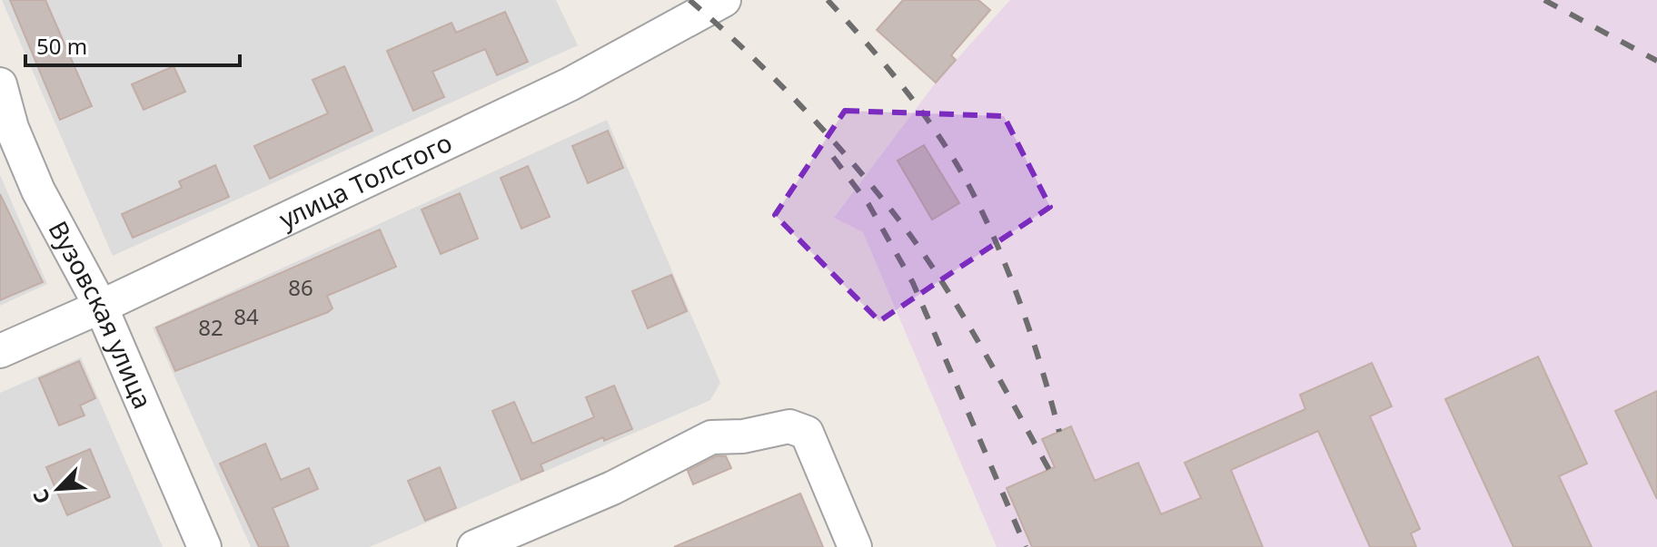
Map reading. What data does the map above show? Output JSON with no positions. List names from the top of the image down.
{
  "streets": {
    "street": ["улица Толстого", "Вузовская улица"]
  },
  "crossings": [
    ["улица Толстого", "Вузовская улица"]
  ],
  "house_numbers": ["86", "84", "82"],
  "scale_bar": "50 m",
  "north": "bottom left"
}
